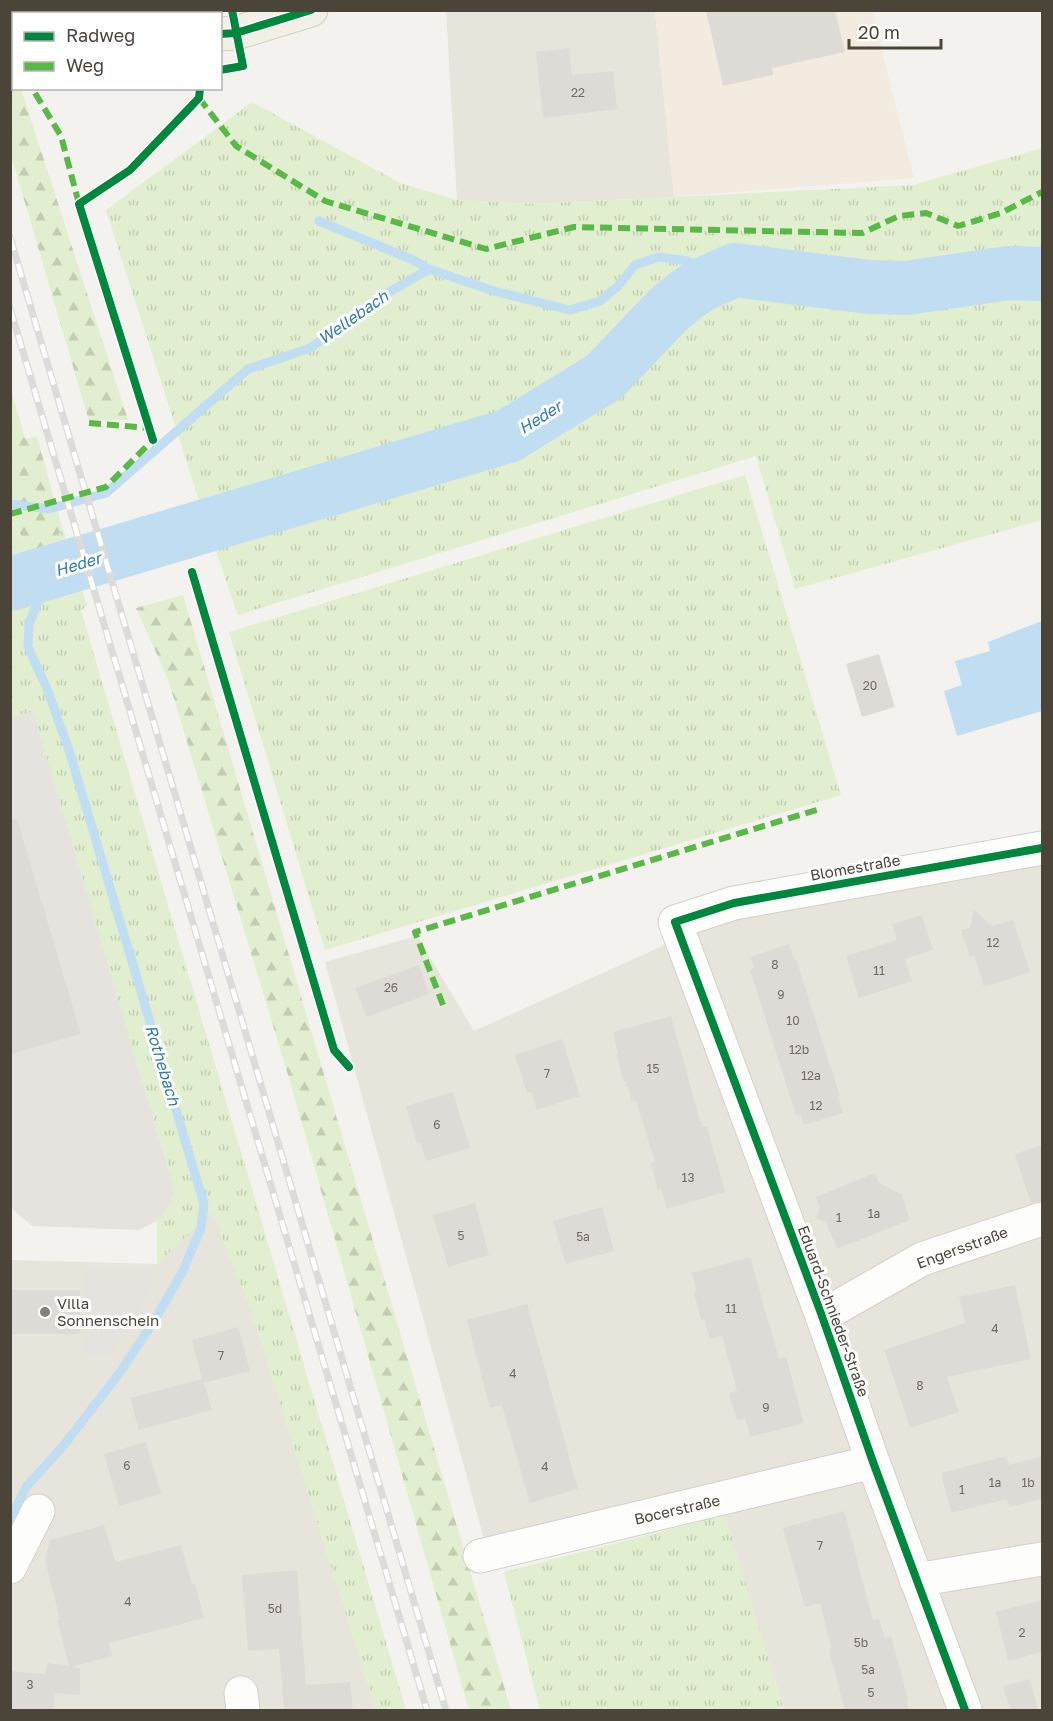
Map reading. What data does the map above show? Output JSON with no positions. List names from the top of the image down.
{
  "streets": {
    "street": [
      "Blomestraße",
      "Engersstraße",
      "Eduard-Schnieder-Straße",
      "Bocerstraße"
    ]
  },
  "crossings": [
    ["Blomestraße", "Eduard-Schnieder-Straße"],
    ["Engersstraße", "Eduard-Schnieder-Straße"],
    ["Eduard-Schnieder-Straße", "Bocerstraße"]
  ],
  "water": ["Wellebach", "Heder", "Rothebach"],
  "places": ["Villa Sonnenschein"],
  "house_numbers": [
    "22",
    "20",
    "12",
    "8",
    "11",
    "26",
    "9",
    "10",
    "12b",
    "15",
    "7",
    "12a",
    "12",
    "6",
    "13",
    "1a",
    "1",
    "5",
    "5a",
    "11",
    "4",
    "7",
    "4",
    "8",
    "9",
    "6",
    "4",
    "1a",
    "1b",
    "1",
    "7",
    "4",
    "5d",
    "2",
    "5b",
    "5a",
    "3",
    "5"
  ],
  "legend": ["Radweg", "Weg"],
  "scale_bar": "20 m"
}
